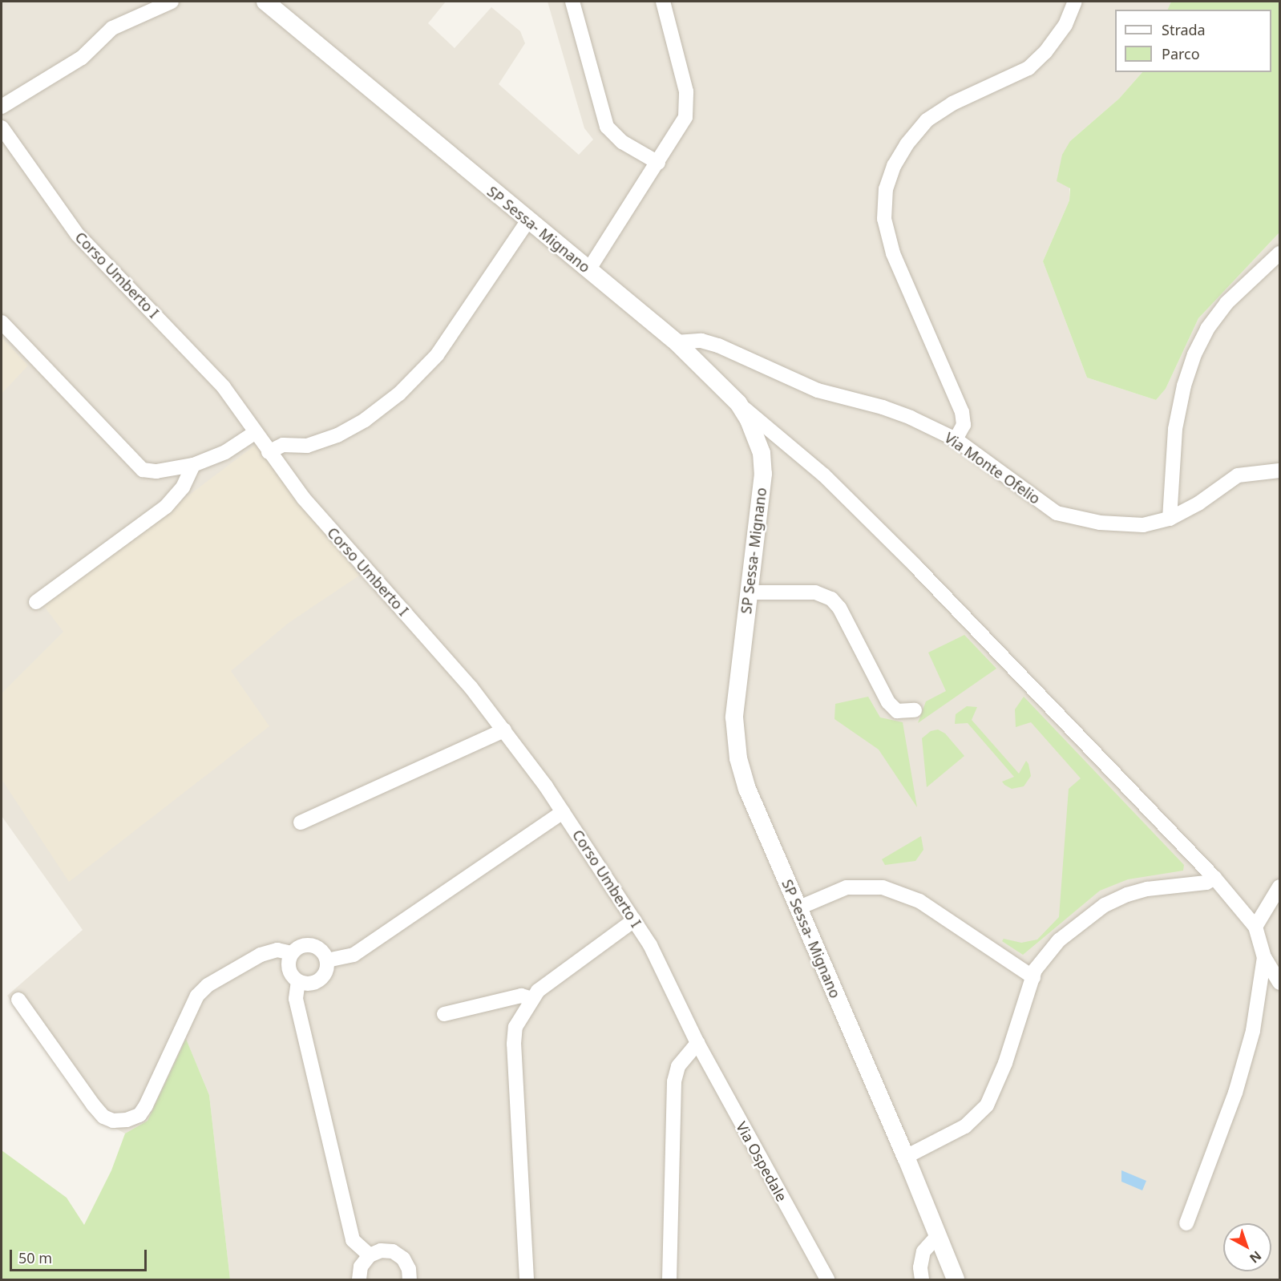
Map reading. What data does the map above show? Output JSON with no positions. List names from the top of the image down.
{
  "streets": {
    "street": [
      "SP Sessa- Mignano",
      "Corso Umberto I",
      "Via Monte Ofelio",
      "Via Ospedale"
    ]
  },
  "crossings": [
    ["SP Sessa- Mignano", "Via Monte Ofelio"],
    ["Corso Umberto I", "Via Ospedale"]
  ],
  "legend": ["Strada", "Parco"],
  "scale_bar": "50 m",
  "north": "bottom right"
}
